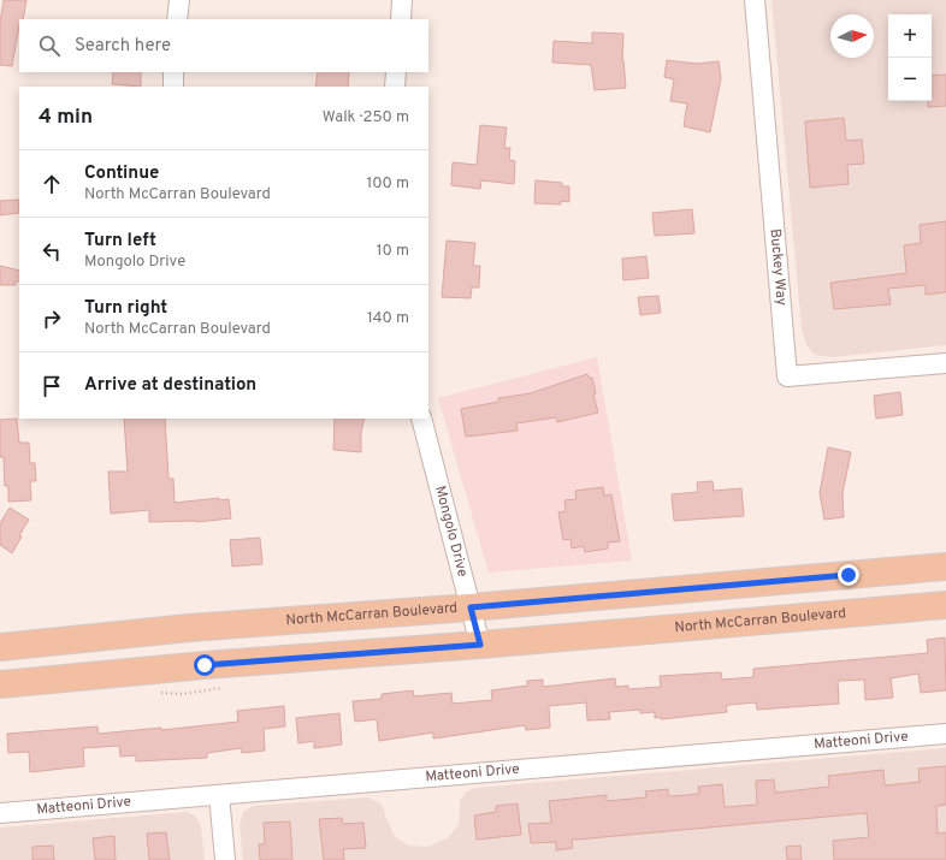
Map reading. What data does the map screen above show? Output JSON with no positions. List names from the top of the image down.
{
  "streets": {
    "main road": ["North McCarran Boulevard"],
    "street": ["Buckey Way", "Mongolo Drive", "Matteoni Drive"]
  },
  "crossings": [
    ["Mongolo Drive", "North McCarran Boulevard"]
  ],
  "north": "right",
  "page": {
    "map_buttons": ["+", "−"],
    "search": "Search here",
    "heading": ["4 min", "Walk · 250 m"],
    "list": [
      ["Continue", "North McCarran Boulevard", "100 m"],
      ["Turn left", "Mongolo Drive", "10 m"],
      ["Turn right", "North McCarran Boulevard", "140 m"],
      "Arrive at destination"
    ]
  }
}
